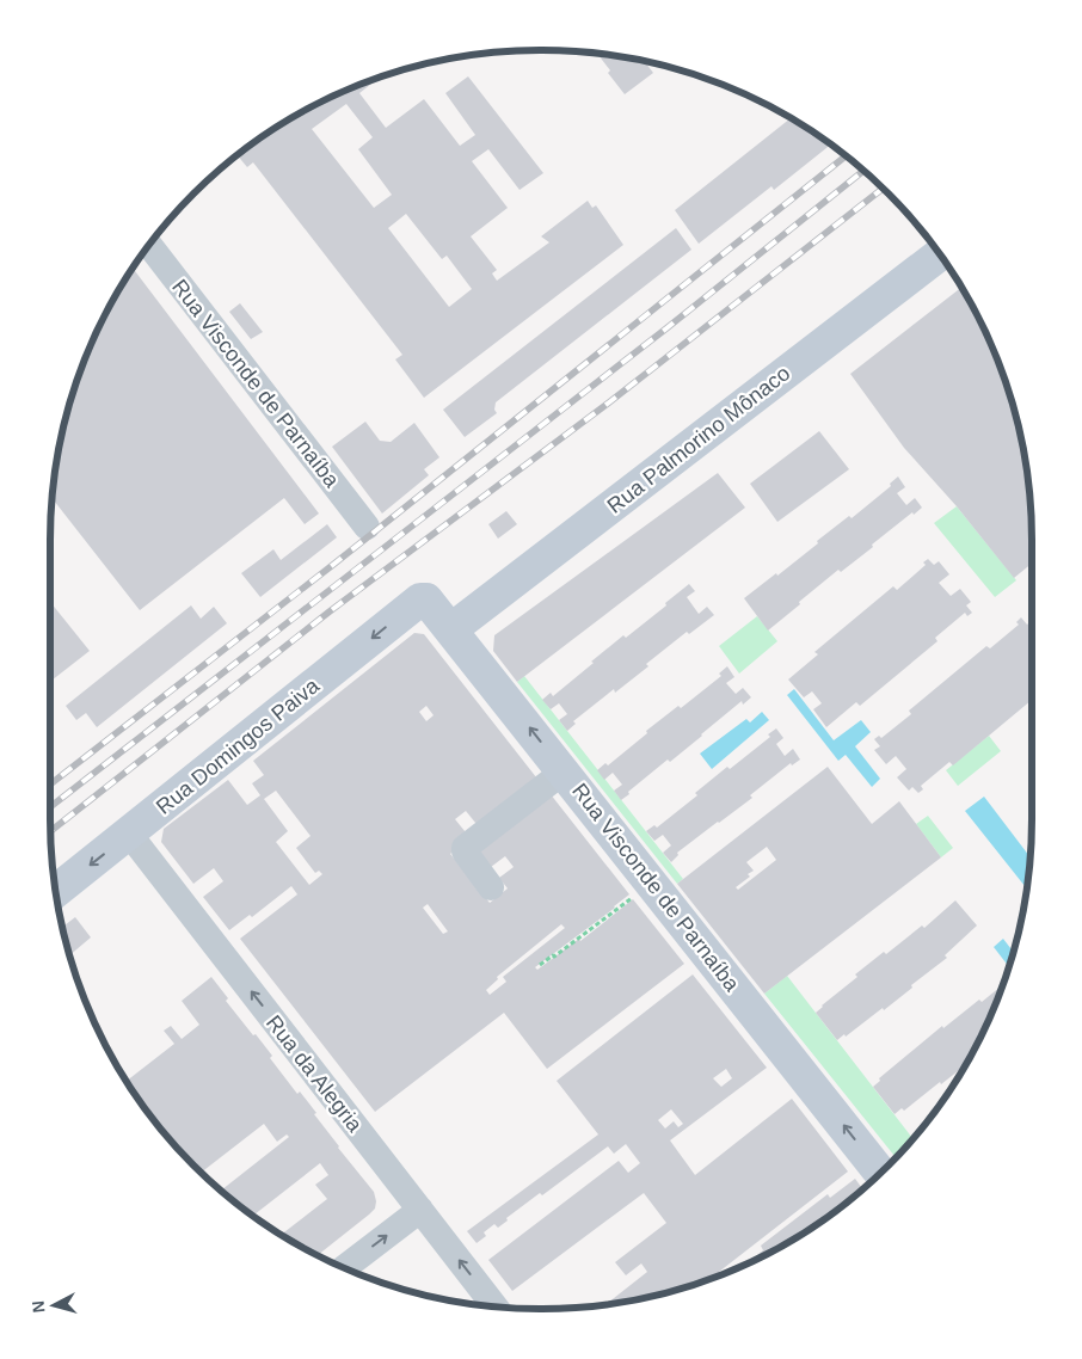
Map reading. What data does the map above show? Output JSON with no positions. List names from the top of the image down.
{
  "streets": {
    "street": [
      "Rua Visconde de Parnaíba",
      "Rua Palmorino Mônaco",
      "Rua Domingos Paiva",
      "Rua da Alegria"
    ]
  },
  "crossings": [
    ["Rua Visconde de Parnaíba", "Rua Palmorino Mônaco"],
    ["Rua Visconde de Parnaíba", "Rua Domingos Paiva"],
    ["Rua Domingos Paiva", "Rua da Alegria"]
  ],
  "one_way": ["Rua Visconde de Parnaíba", "Rua Domingos Paiva", "Rua da Alegria"],
  "north": "left"
}
